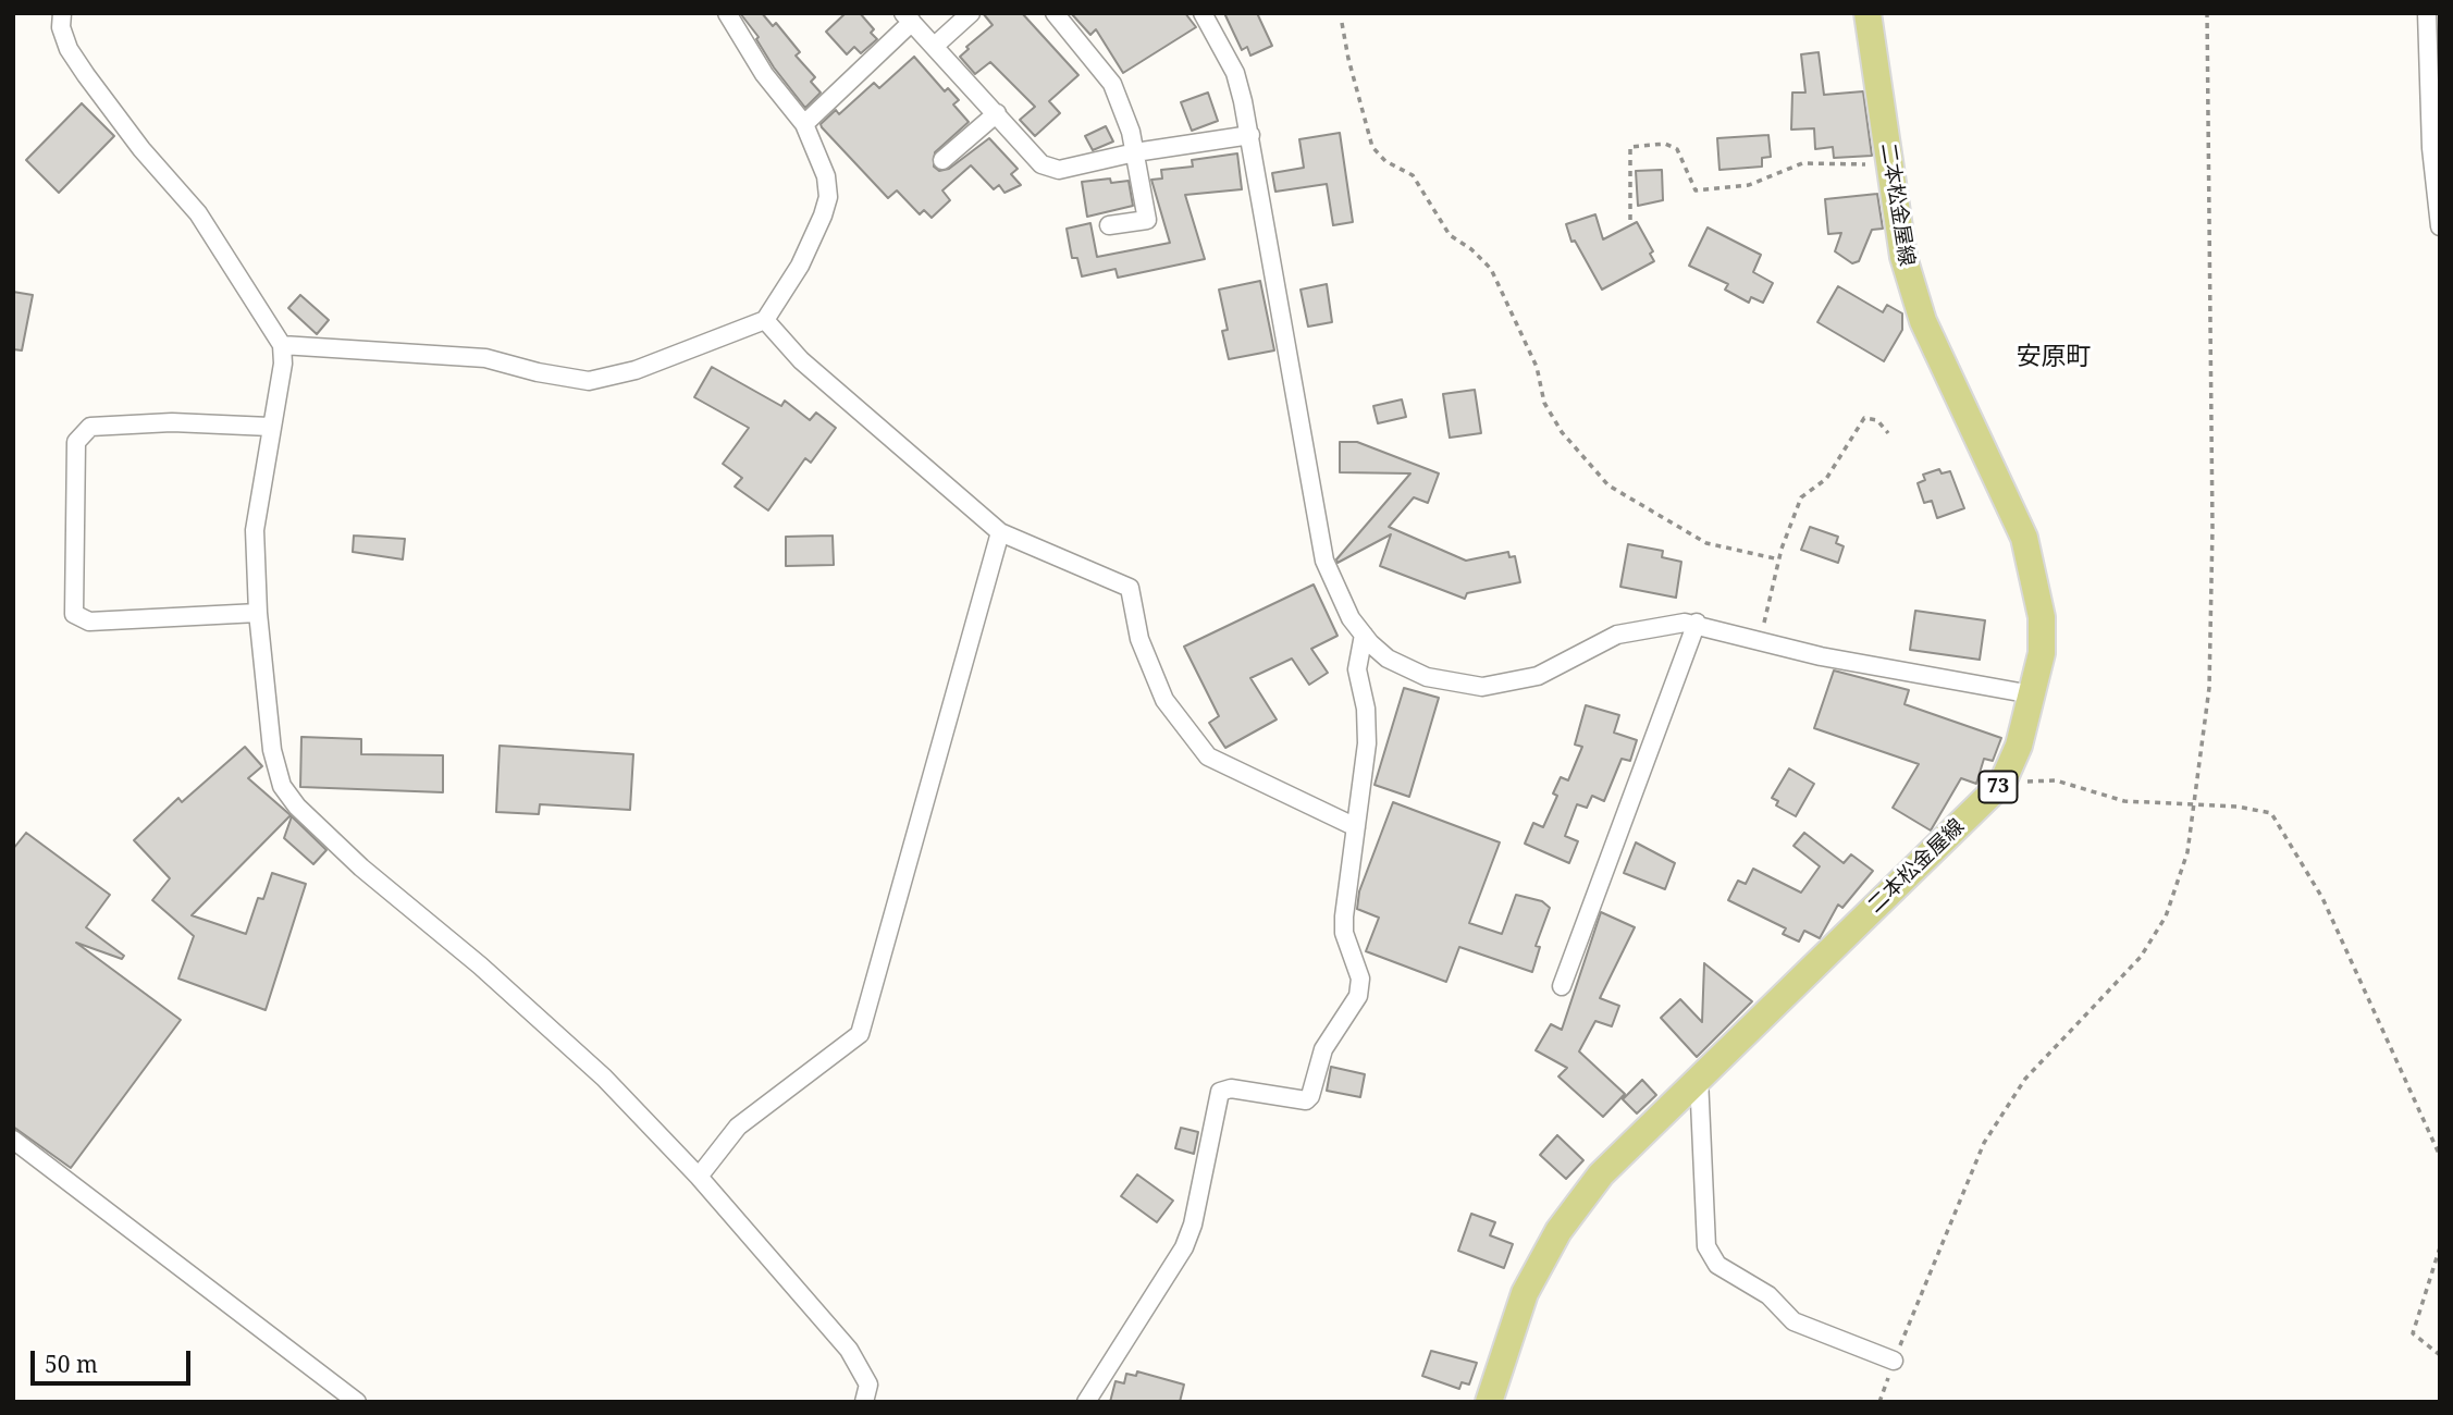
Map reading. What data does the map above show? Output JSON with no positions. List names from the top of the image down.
{
  "streets": {
    "main road": ["二本松金屋線", "73"]
  },
  "districts": ["安原町"],
  "scale_bar": "50 m"
}
